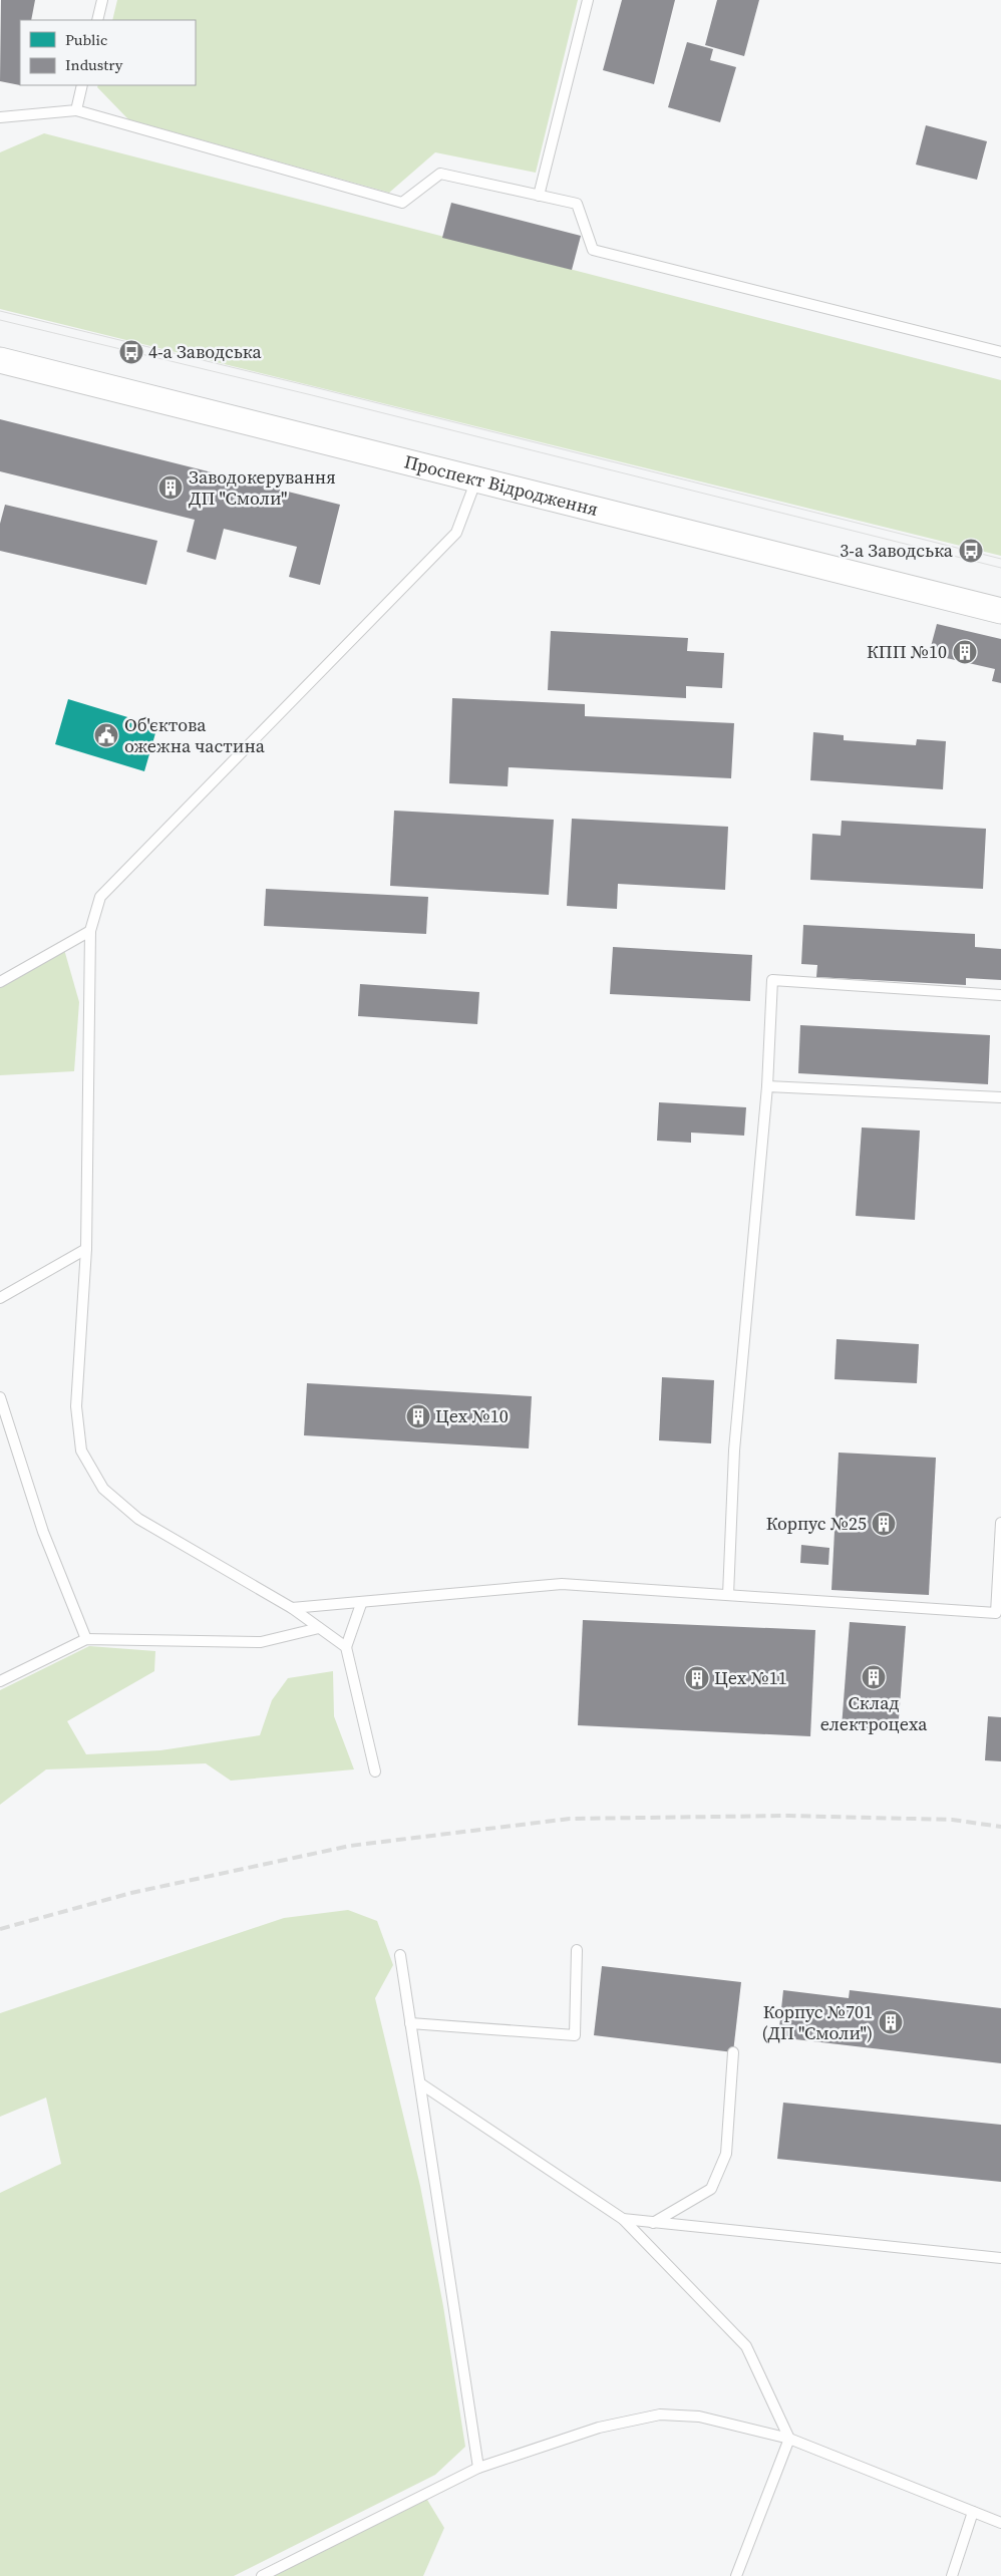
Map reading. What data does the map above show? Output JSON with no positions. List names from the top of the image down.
{
  "streets": {
    "street": ["Проспект Відродження"]
  },
  "places": {
    "bus stop": ["4-а Заводська", "3-а Заводська"],
    "building": [
      "Заводокерування ДП \"Смоли\"",
      "КПП №10",
      "Цех №10",
      "Корпус №25",
      "Склад електроцеха",
      "Цех №11",
      "Корпус №701 (ДП \"Смоли\")"
    ],
    "public building": ["Об'єктова ожежна частина"]
  },
  "legend": ["Public", "Industry"]
}
